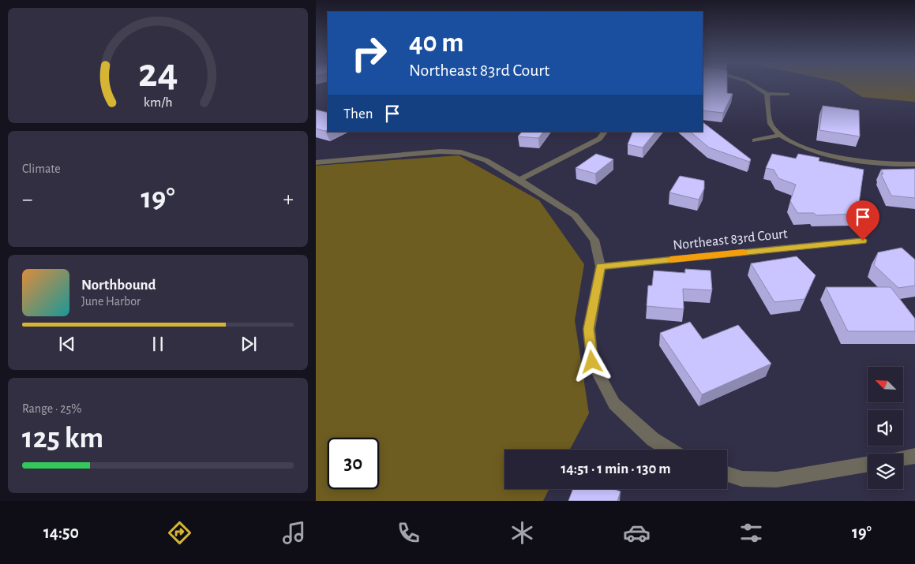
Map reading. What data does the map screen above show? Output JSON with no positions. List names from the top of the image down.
{
  "streets": {
    "street": ["Northeast 83rd Court"]
  },
  "north": "top left",
  "page": {
    "turn": ["40 m", "Northeast 83rd Court"],
    "then": "Then",
    "tile": [
      "Climate",
      ["Range · 25%", "125 km"]
    ],
    "heat": ["−", "19°", "+"],
    "song": ["Northbound", "June Harbor"],
    "limit": "30",
    "trip": "14:51 · 1 min · 130 m",
    "tabs": ["14:50", "19°"],
    "gauge": ["24", "km/h"]
  }
}
